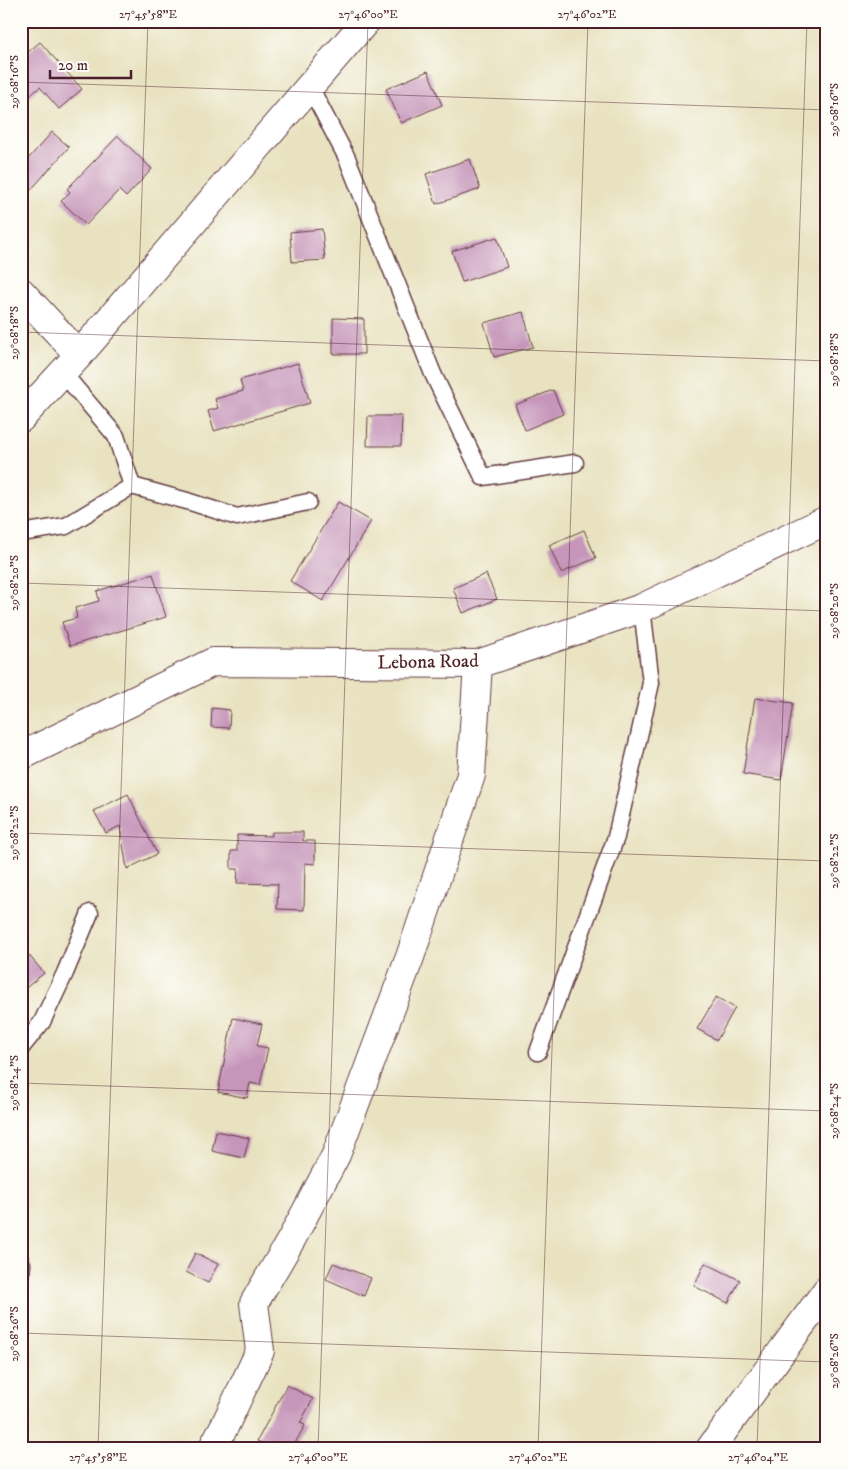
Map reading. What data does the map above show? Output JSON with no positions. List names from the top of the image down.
{
  "streets": {
    "street": ["Lebona Road"]
  },
  "scale_bar": "20 m",
  "coordinates": [
    "27°45'58\"E",
    "27°46'00\"E",
    "27°46'02\"E",
    "29°08'16\"S",
    "29°08'18\"S",
    "29°08'20\"S",
    "29°08'22\"S",
    "29°08'24\"S",
    "29°08'26\"S",
    "27°46'04\"E"
  ]
}
